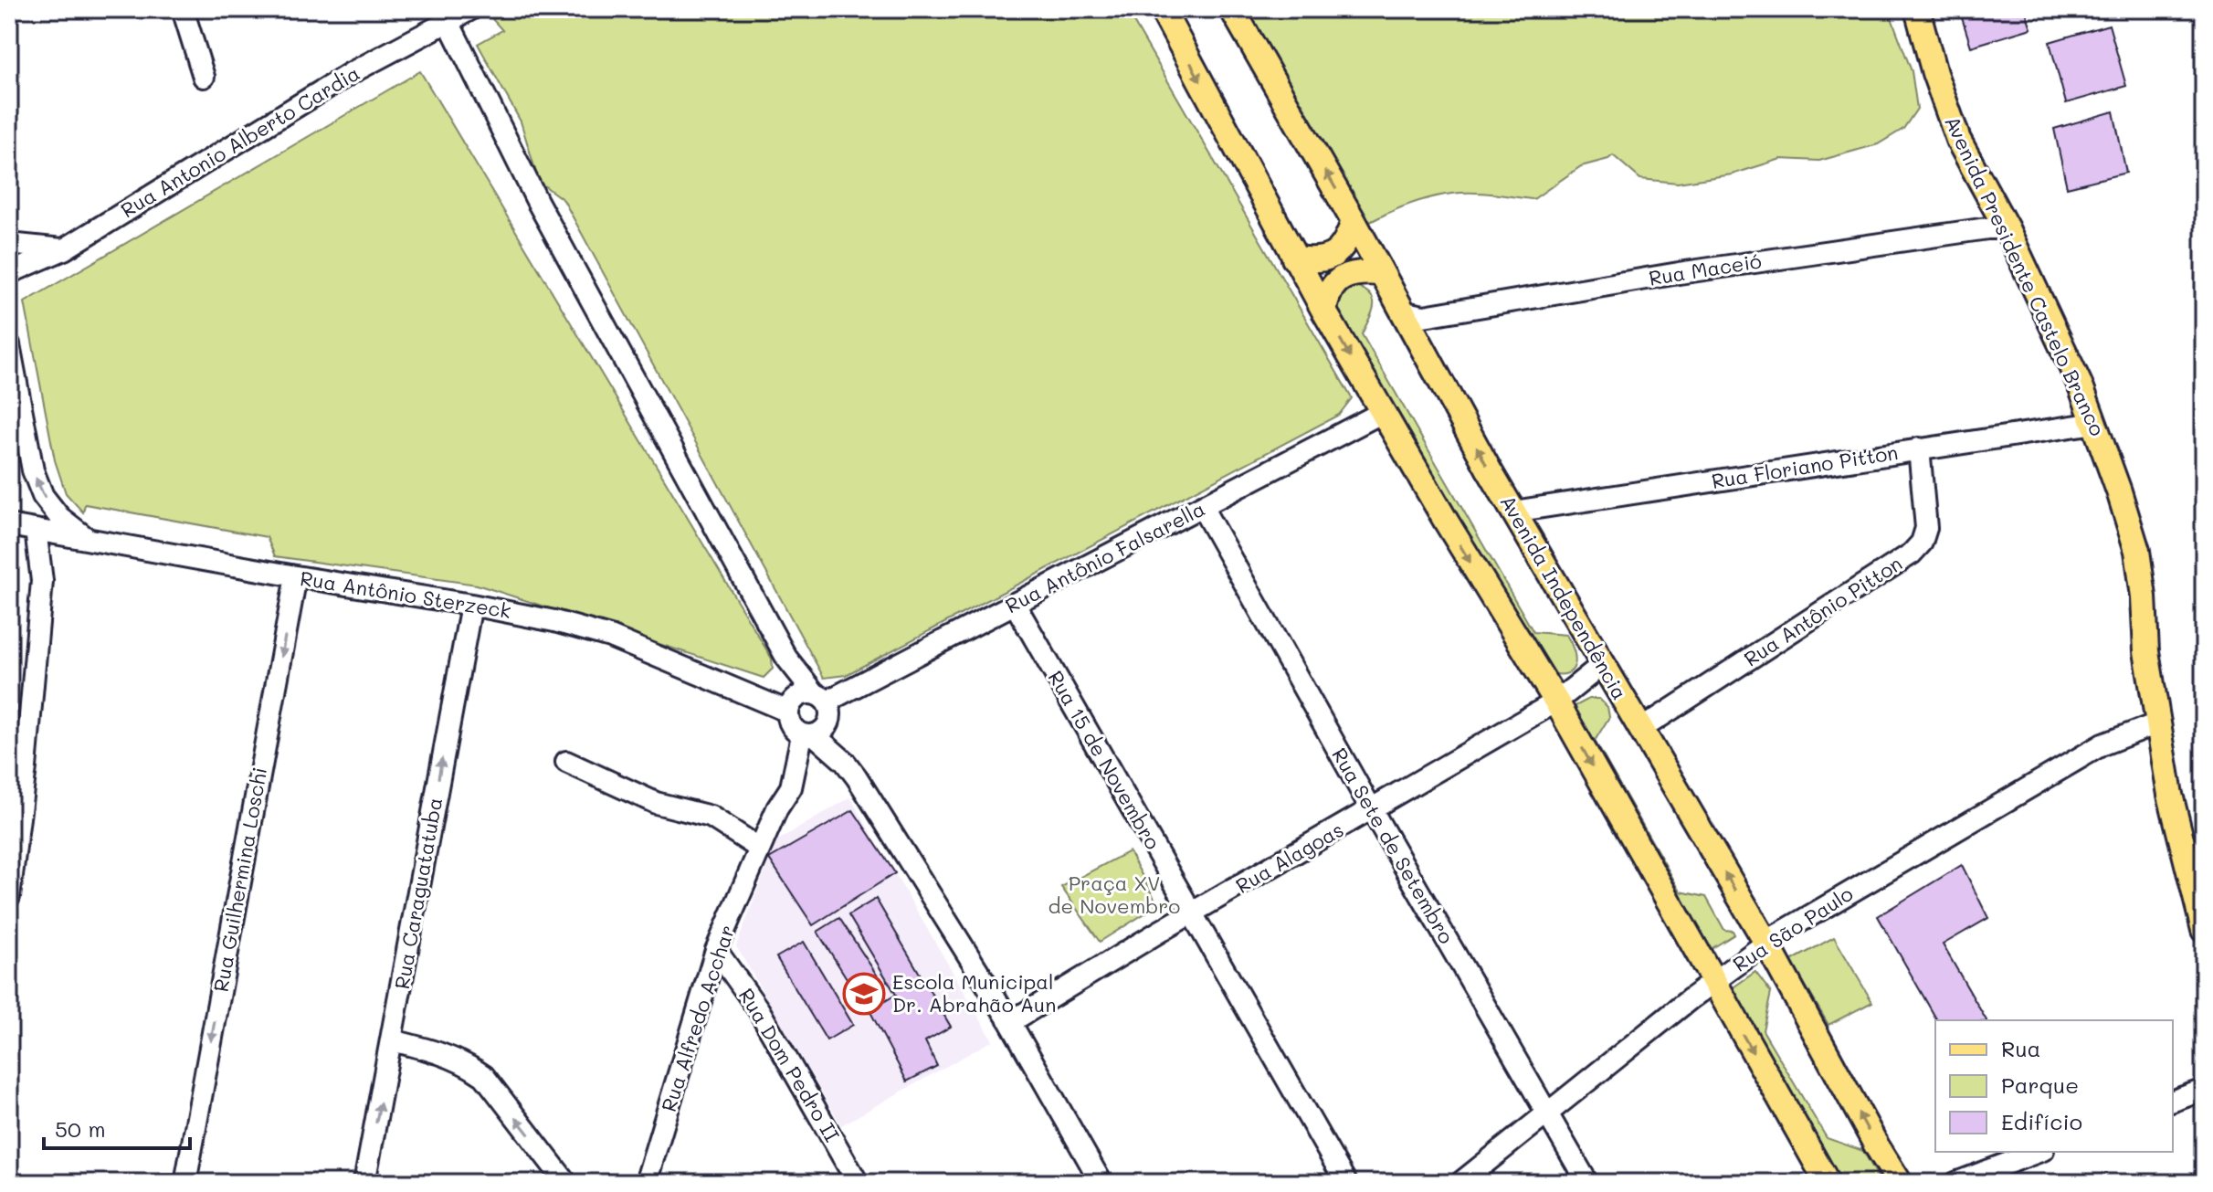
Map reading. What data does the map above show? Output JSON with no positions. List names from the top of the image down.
{
  "streets": {
    "main road": ["Avenida Presidente Castelo Branco", "Avenida Independência"],
    "street": [
      "Rua Antonio Alberto Cardia",
      "Rua Maceió",
      "Rua Floriano Pitton",
      "Rua Antônio Falsarella",
      "Rua Antônio Sterzeck",
      "Rua Antônio Pitton",
      "Rua 15 de Novembro",
      "Rua Sete de Setembro",
      "Rua Alagoas",
      "Rua Guilhermina Loschi",
      "Rua Caraguatatuba",
      "Rua São Paulo",
      "Rua Alfredo Acchar",
      "Rua Dom Pedro II"
    ]
  },
  "crossings": [
    ["Rua Maceió", "Avenida Presidente Castelo Branco"],
    ["Rua Maceió", "Avenida Independência"],
    ["Avenida Presidente Castelo Branco", "Rua Floriano Pitton"],
    ["Avenida Presidente Castelo Branco", "Rua São Paulo"],
    ["Rua Floriano Pitton", "Avenida Independência"],
    ["Rua Floriano Pitton", "Rua Antônio Pitton"],
    ["Rua Antônio Falsarella", "Rua Antônio Sterzeck"],
    ["Rua Antônio Falsarella", "Rua 15 de Novembro"],
    ["Rua Antônio Falsarella", "Rua Sete de Setembro"],
    ["Rua Antônio Falsarella", "Rua Alfredo Acchar"],
    ["Rua Antônio Sterzeck", "Rua Guilhermina Loschi"],
    ["Rua Antônio Sterzeck", "Rua Caraguatatuba"],
    ["Rua Antônio Sterzeck", "Rua Alfredo Acchar"],
    ["Avenida Independência", "Rua Antônio Pitton"],
    ["Avenida Independência", "Rua Alagoas"],
    ["Avenida Independência", "Rua São Paulo"],
    ["Rua 15 de Novembro", "Rua Alagoas"],
    ["Rua Sete de Setembro", "Rua Alagoas"],
    ["Rua Sete de Setembro", "Rua São Paulo"],
    ["Rua Alfredo Acchar", "Rua Dom Pedro II"]
  ],
  "one_way": ["Rua Guilhermina Loschi", "Rua Caraguatatuba"],
  "parks": ["Praça XV de Novembro"],
  "places": {
    "school or university": ["Escola Municipal Dr. Abrahão Aun"]
  },
  "legend": ["Rua", "Parque", "Edifício"],
  "scale_bar": "50 m"
}
